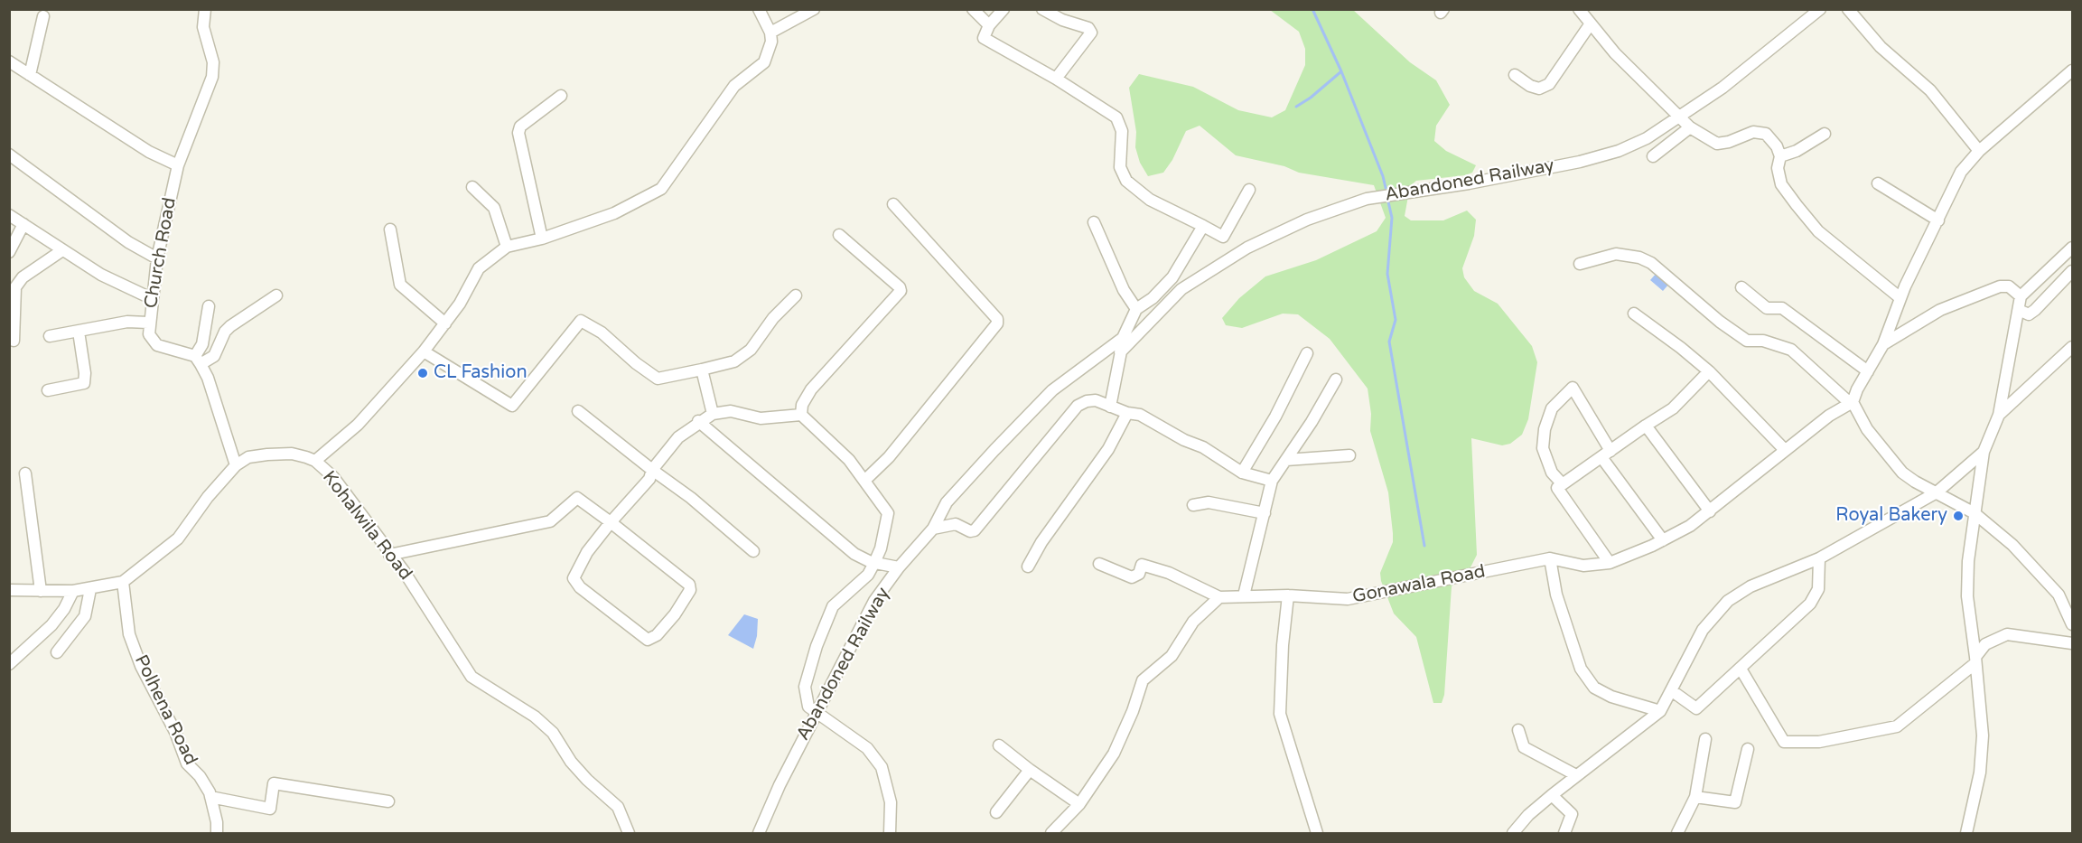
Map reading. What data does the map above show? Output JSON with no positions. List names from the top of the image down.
{
  "streets": {
    "street": [
      "Abandoned Railway",
      "Church Road",
      "Kohalwila Road",
      "Gonawala Road",
      "Polhena Road"
    ]
  },
  "crossings": [
    ["Kohalwila Road", "Polhena Road"]
  ],
  "places": ["CL Fashion", "Royal Bakery"]
}
